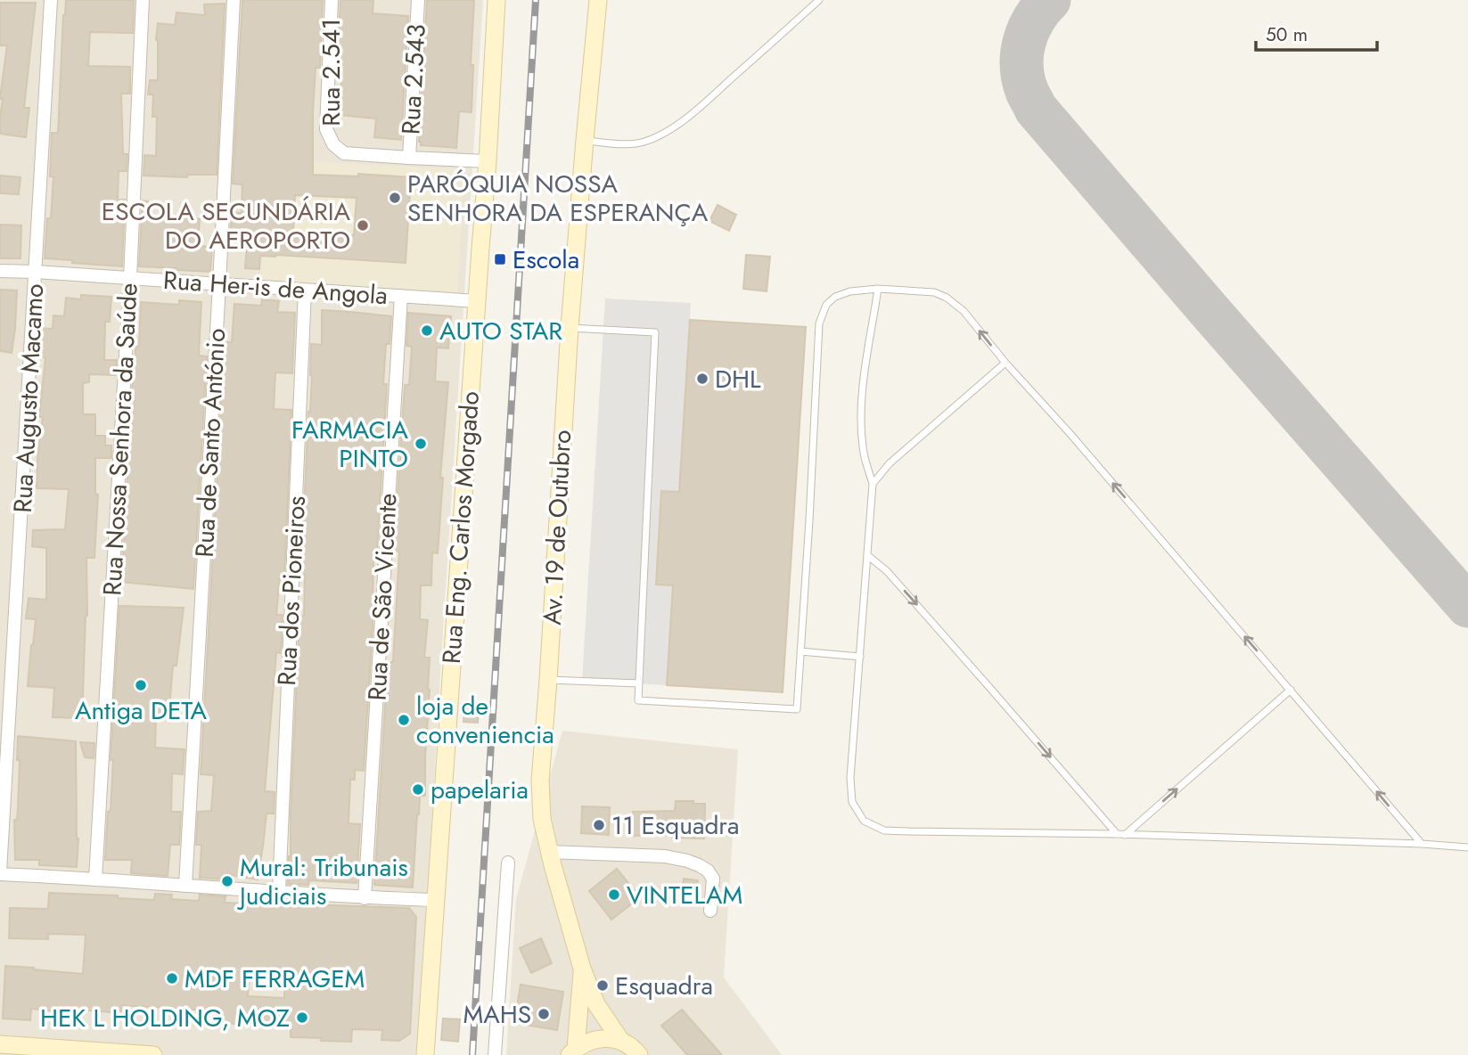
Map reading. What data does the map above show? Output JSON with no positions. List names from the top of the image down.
{
  "streets": {
    "street": [
      "Rua 2.541",
      "Rua 2.543",
      "Rua Her-is de Angola",
      "Rua Augusto Macamo",
      "Rua Nossa Senhora da Saúde",
      "Rua de Santo António",
      "Rua Eng. Carlos Morgado",
      "Av. 19 de Outubro",
      "Rua dos Pioneiros",
      "Rua de São Vicente"
    ]
  },
  "crossings": [
    ["Rua 2.541", "Rua 2.543"],
    ["Rua Her-is de Angola", "Rua Augusto Macamo"],
    ["Rua Her-is de Angola", "Rua Nossa Senhora da Saúde"],
    ["Rua Her-is de Angola", "Rua de Santo António"],
    ["Rua Her-is de Angola", "Rua Eng. Carlos Morgado"],
    ["Rua Her-is de Angola", "Rua dos Pioneiros"],
    ["Rua Her-is de Angola", "Rua de São Vicente"]
  ],
  "places": {
    "other": [
      "PARÓQUIA NOSSA SENHORA DA ESPERANÇA",
      "ESCOLA SECUNDÁRIA DO AEROPORTO",
      "AUTO STAR",
      "DHL",
      "FARMACIA PINTO",
      "Antiga DETA",
      "loja de conveniencia",
      "papelaria",
      "11 Esquadra",
      "Mural: Tribunais Judiciais",
      "VINTELAM",
      "MDF FERRAGEM",
      "Esquadra",
      "MAHS",
      "HEK L HOLDING, MOZ"
    ],
    "transit": ["Escola"]
  },
  "scale_bar": "50 m"
}
